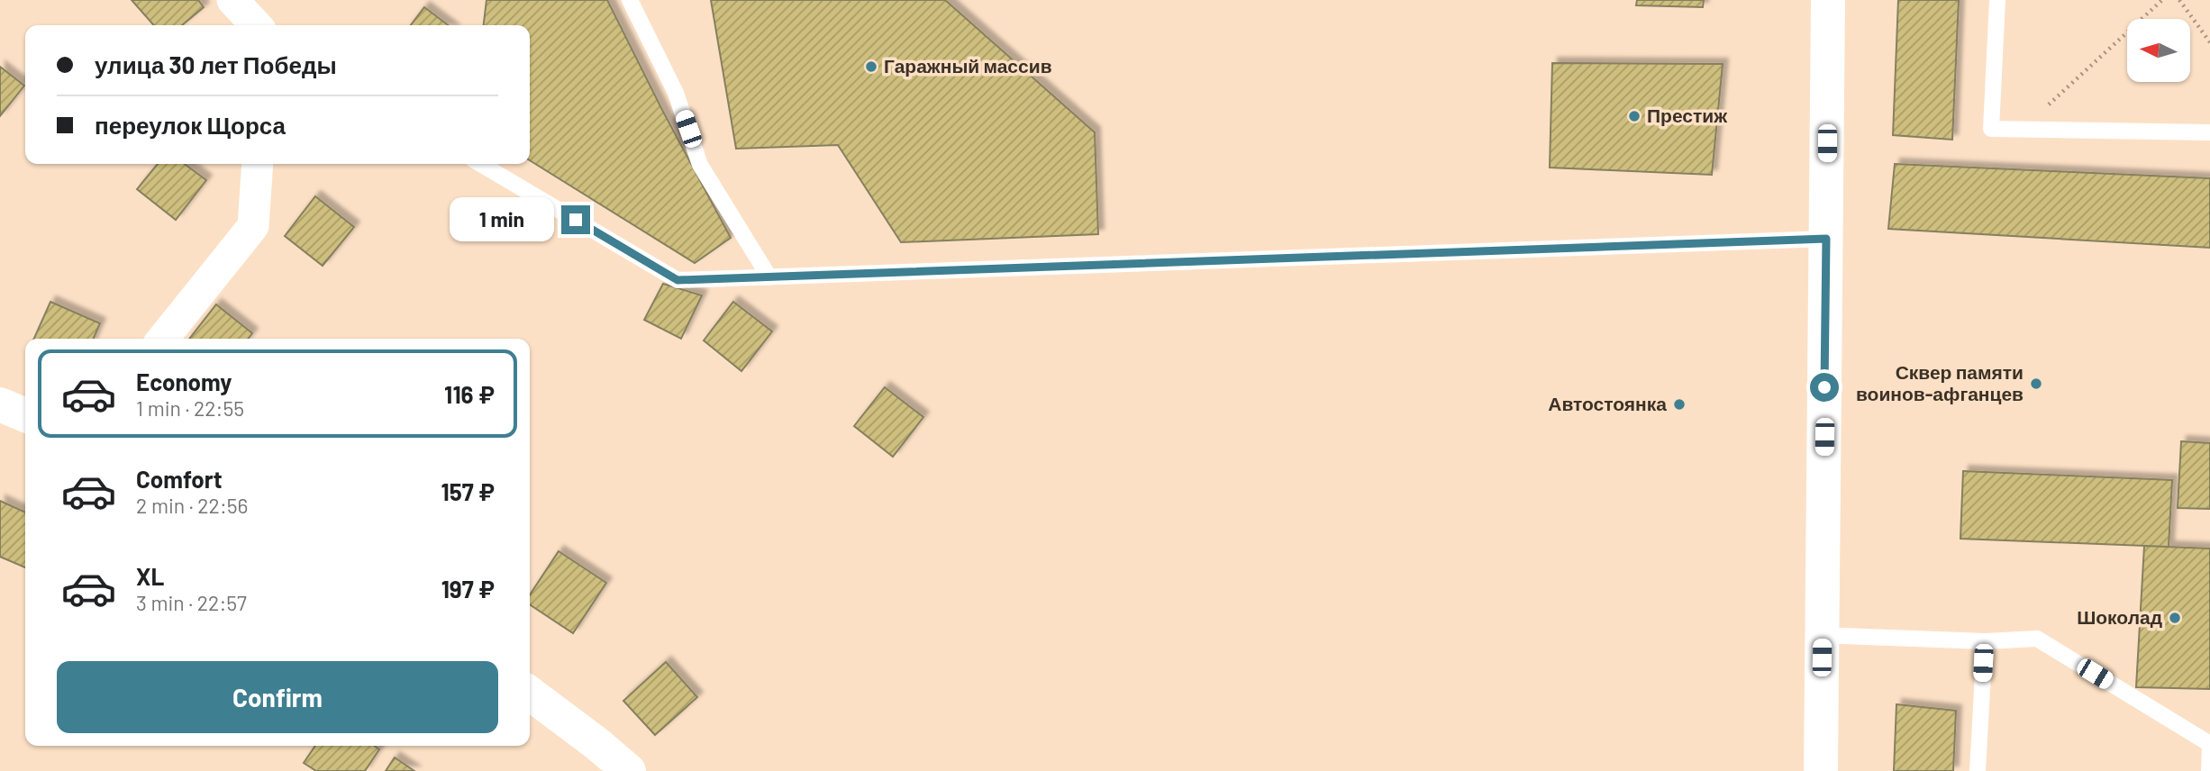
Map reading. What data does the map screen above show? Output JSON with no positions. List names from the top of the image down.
{
  "places": [
    "Гаражный массив",
    "Престиж",
    "Сквер памяти воинов-афганцев",
    "Автостоянка",
    "Шоколад"
  ],
  "north": "left",
  "page": {
    "banner": ["улица 30 лет Победы", "переулок Щорса"],
    "bubble": "1 min",
    "list": [
      {
        "name": "Economy",
        "note": "1 min · 22:55",
        "value": "116 ₽"
      },
      {
        "name": "Comfort",
        "note": "2 min · 22:56",
        "value": "157 ₽"
      },
      {
        "name": "XL",
        "note": "3 min · 22:57",
        "value": "197 ₽"
      }
    ],
    "buttons": "Confirm"
  }
}
